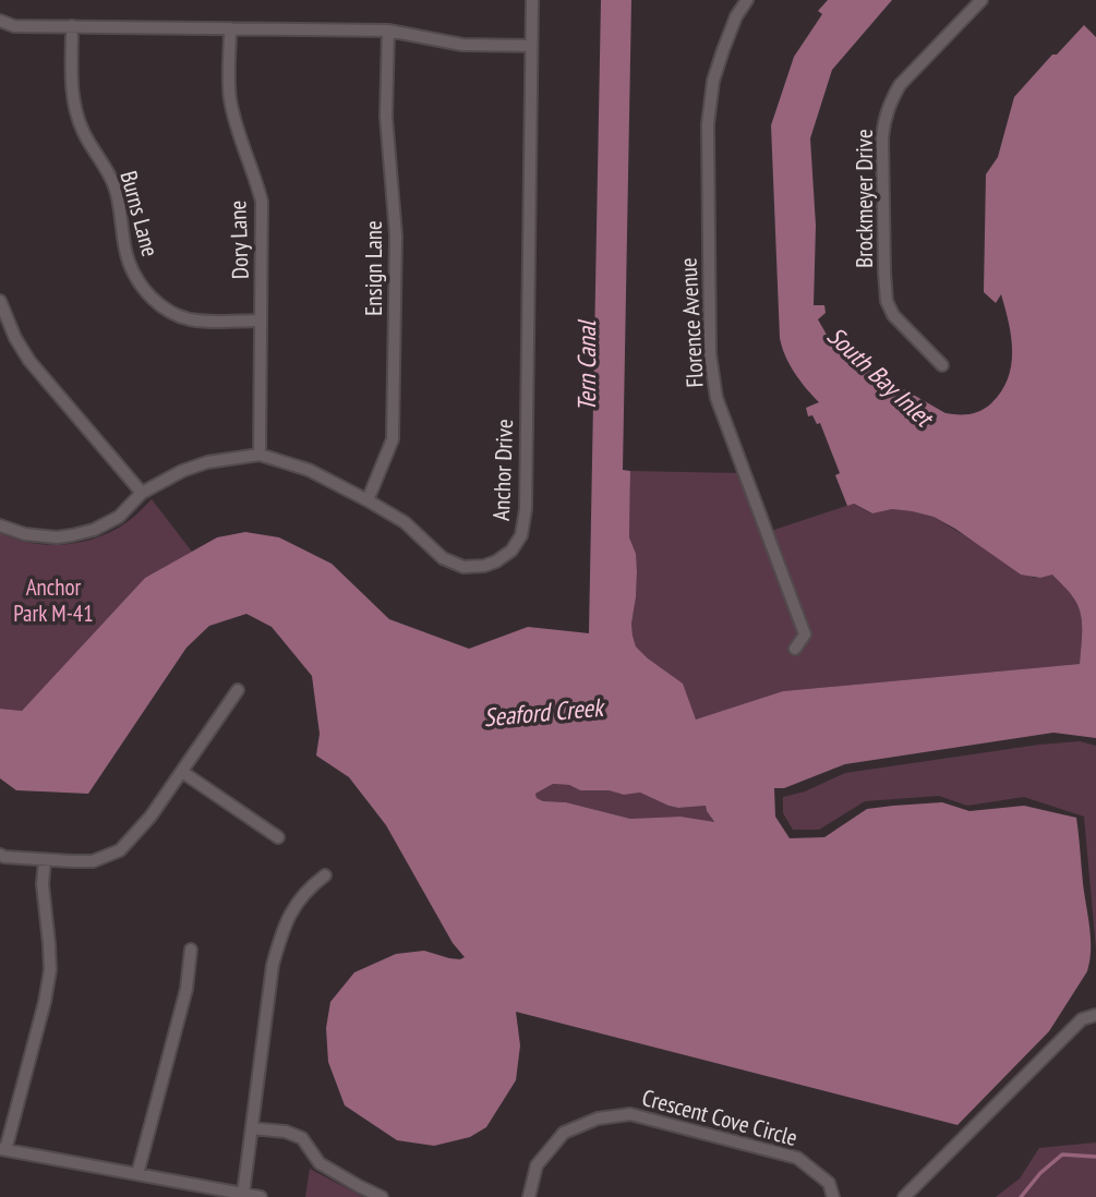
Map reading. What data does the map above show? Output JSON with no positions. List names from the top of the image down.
{
  "streets": {
    "street": [
      "Brockmeyer Drive",
      "Burns Lane",
      "Dory Lane",
      "Ensign Lane",
      "Florence Avenue",
      "Anchor Drive",
      "Crescent Cove Circle"
    ]
  },
  "crossings": [
    ["Burns Lane", "Dory Lane"],
    ["Dory Lane", "Anchor Drive"],
    ["Ensign Lane", "Anchor Drive"]
  ],
  "water": ["Tern Canal", "South Bay Inlet", "Seaford Creek"],
  "parks": ["Anchor Park M-41"]
}
